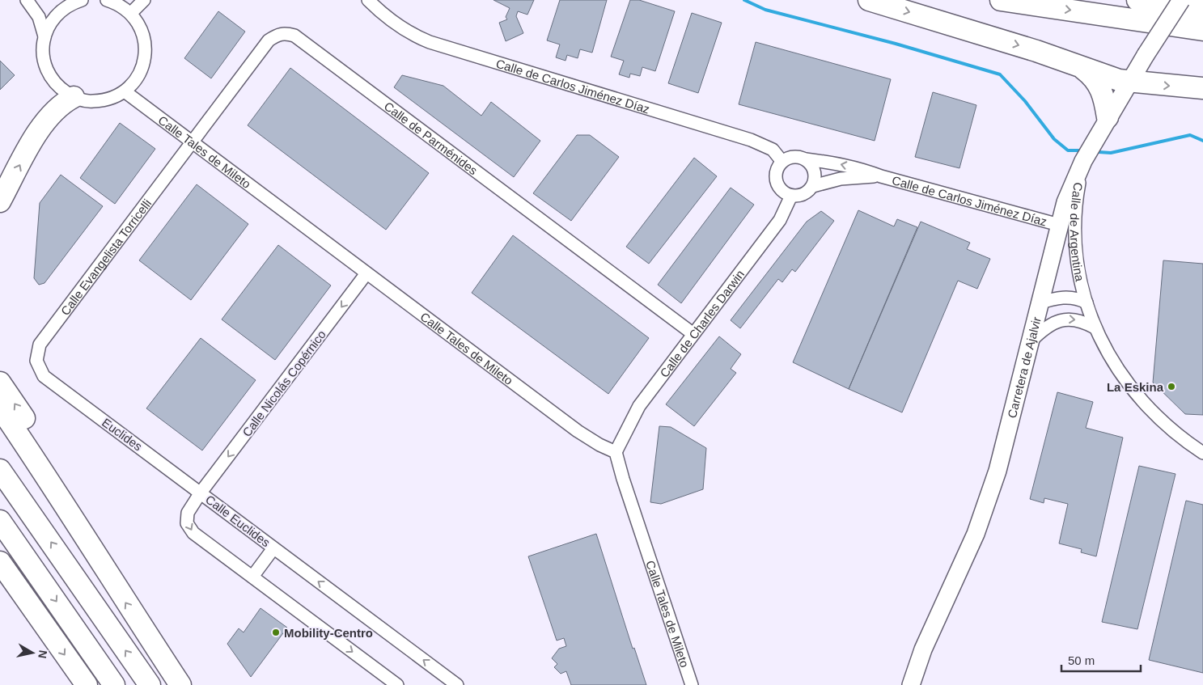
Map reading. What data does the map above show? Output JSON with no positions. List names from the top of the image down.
{
  "streets": {
    "street": [
      "Calle de Carlos Jiménez Díaz",
      "Calle de Parménides",
      "Calle Tales de Mileto",
      "Calle de Argentina",
      "Calle Evangelista Torricelli",
      "Calle de Charles Darwin",
      "Carretera de Ajalvir",
      "Calle Nicolás Copérnico",
      "Euclides",
      "Calle Euclides"
    ]
  },
  "crossings": [
    ["Calle de Carlos Jiménez Díaz", "Calle de Charles Darwin"],
    ["Calle de Carlos Jiménez Díaz", "Carretera de Ajalvir"],
    ["Calle de Parménides", "Calle Tales de Mileto"],
    ["Calle de Parménides", "Calle Evangelista Torricelli"],
    ["Calle de Parménides", "Calle de Charles Darwin"],
    ["Calle Tales de Mileto", "Calle Evangelista Torricelli"],
    ["Calle Tales de Mileto", "Calle de Charles Darwin"],
    ["Calle Tales de Mileto", "Calle Nicolás Copérnico"],
    ["Calle de Argentina", "Carretera de Ajalvir"],
    ["Calle Evangelista Torricelli", "Euclides"],
    ["Calle Nicolás Copérnico", "Euclides"],
    ["Calle Nicolás Copérnico", "Calle Euclides"],
    ["Euclides", "Calle Euclides"]
  ],
  "one_way": ["Calle Nicolás Copérnico"],
  "places": ["La Eskina", "Mobility-Centro"],
  "scale_bar": "50 m",
  "north": "right"
}
